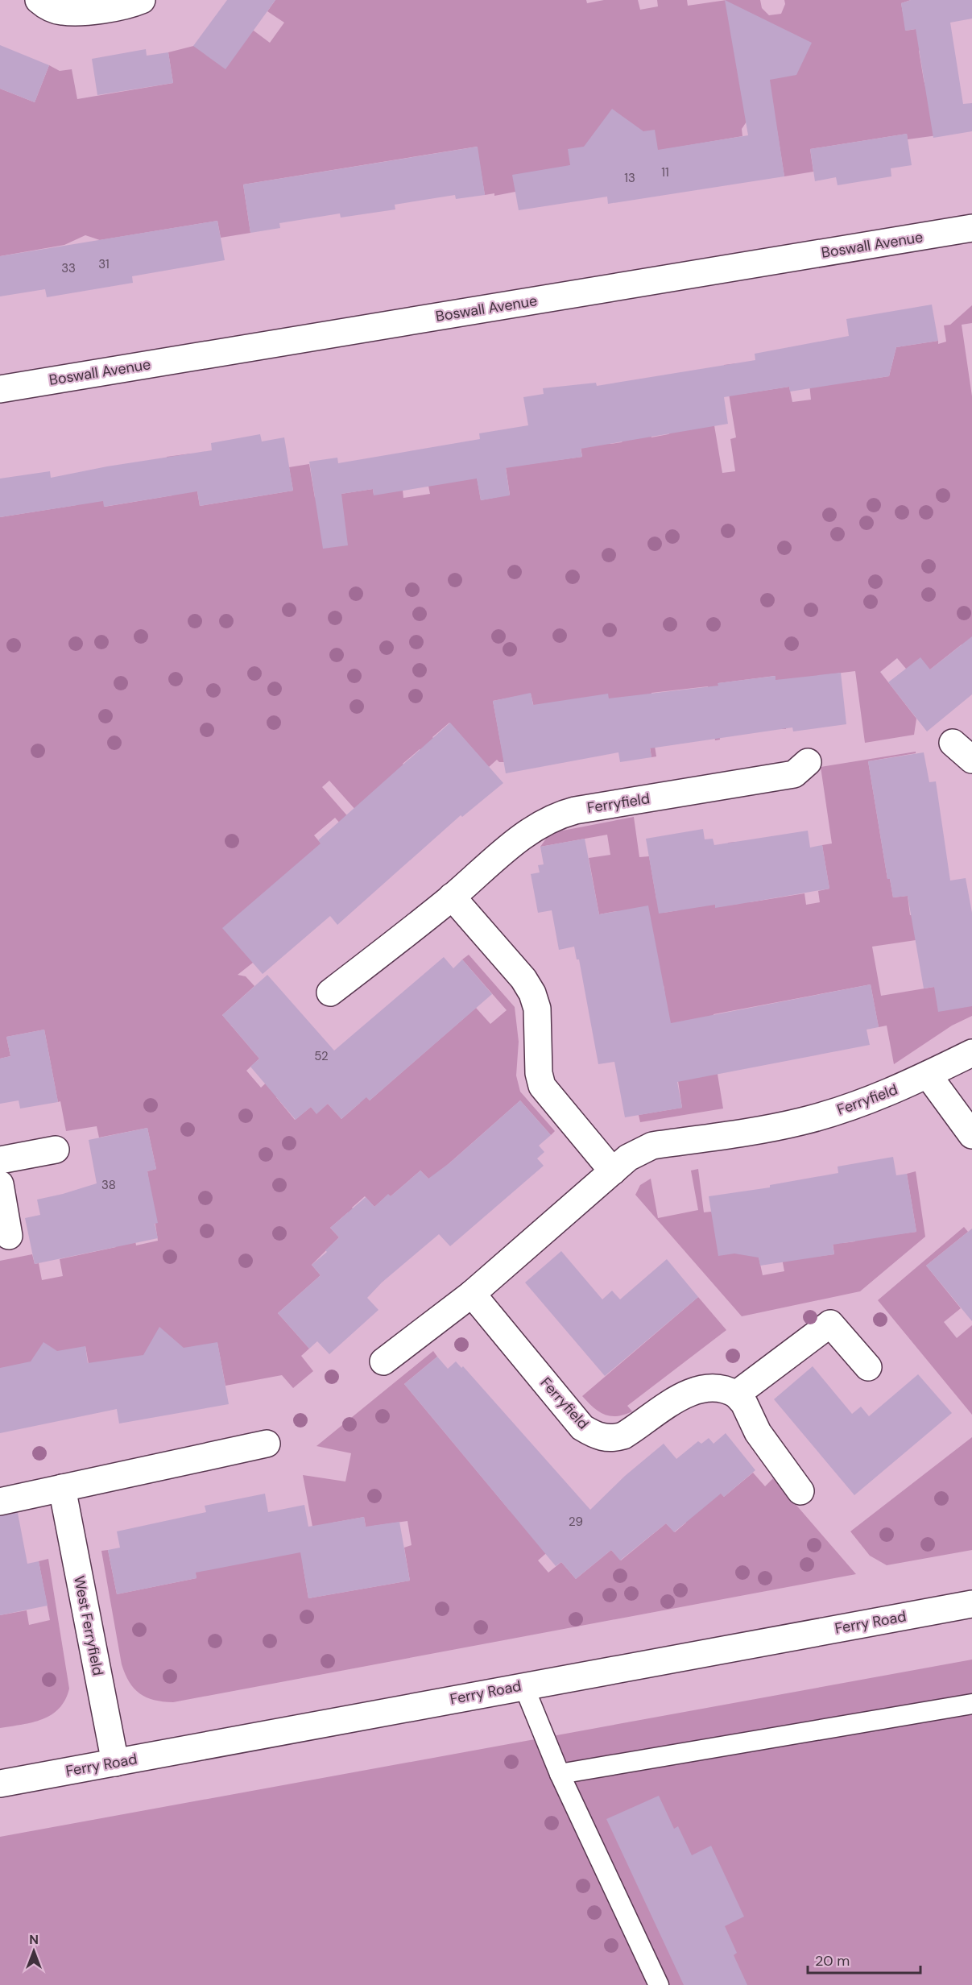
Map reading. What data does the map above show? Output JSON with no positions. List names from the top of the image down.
{
  "streets": {
    "street": [
      "Boswall Avenue",
      "Ferryfield",
      "Ferry Road",
      "West Ferryfield"
    ]
  },
  "crossings": [
    ["Ferry Road", "West Ferryfield"]
  ],
  "house_numbers": [
    "11",
    "13",
    "31",
    "33",
    "52",
    "38",
    "29"
  ],
  "scale_bar": "20 m",
  "north": "top"
}
